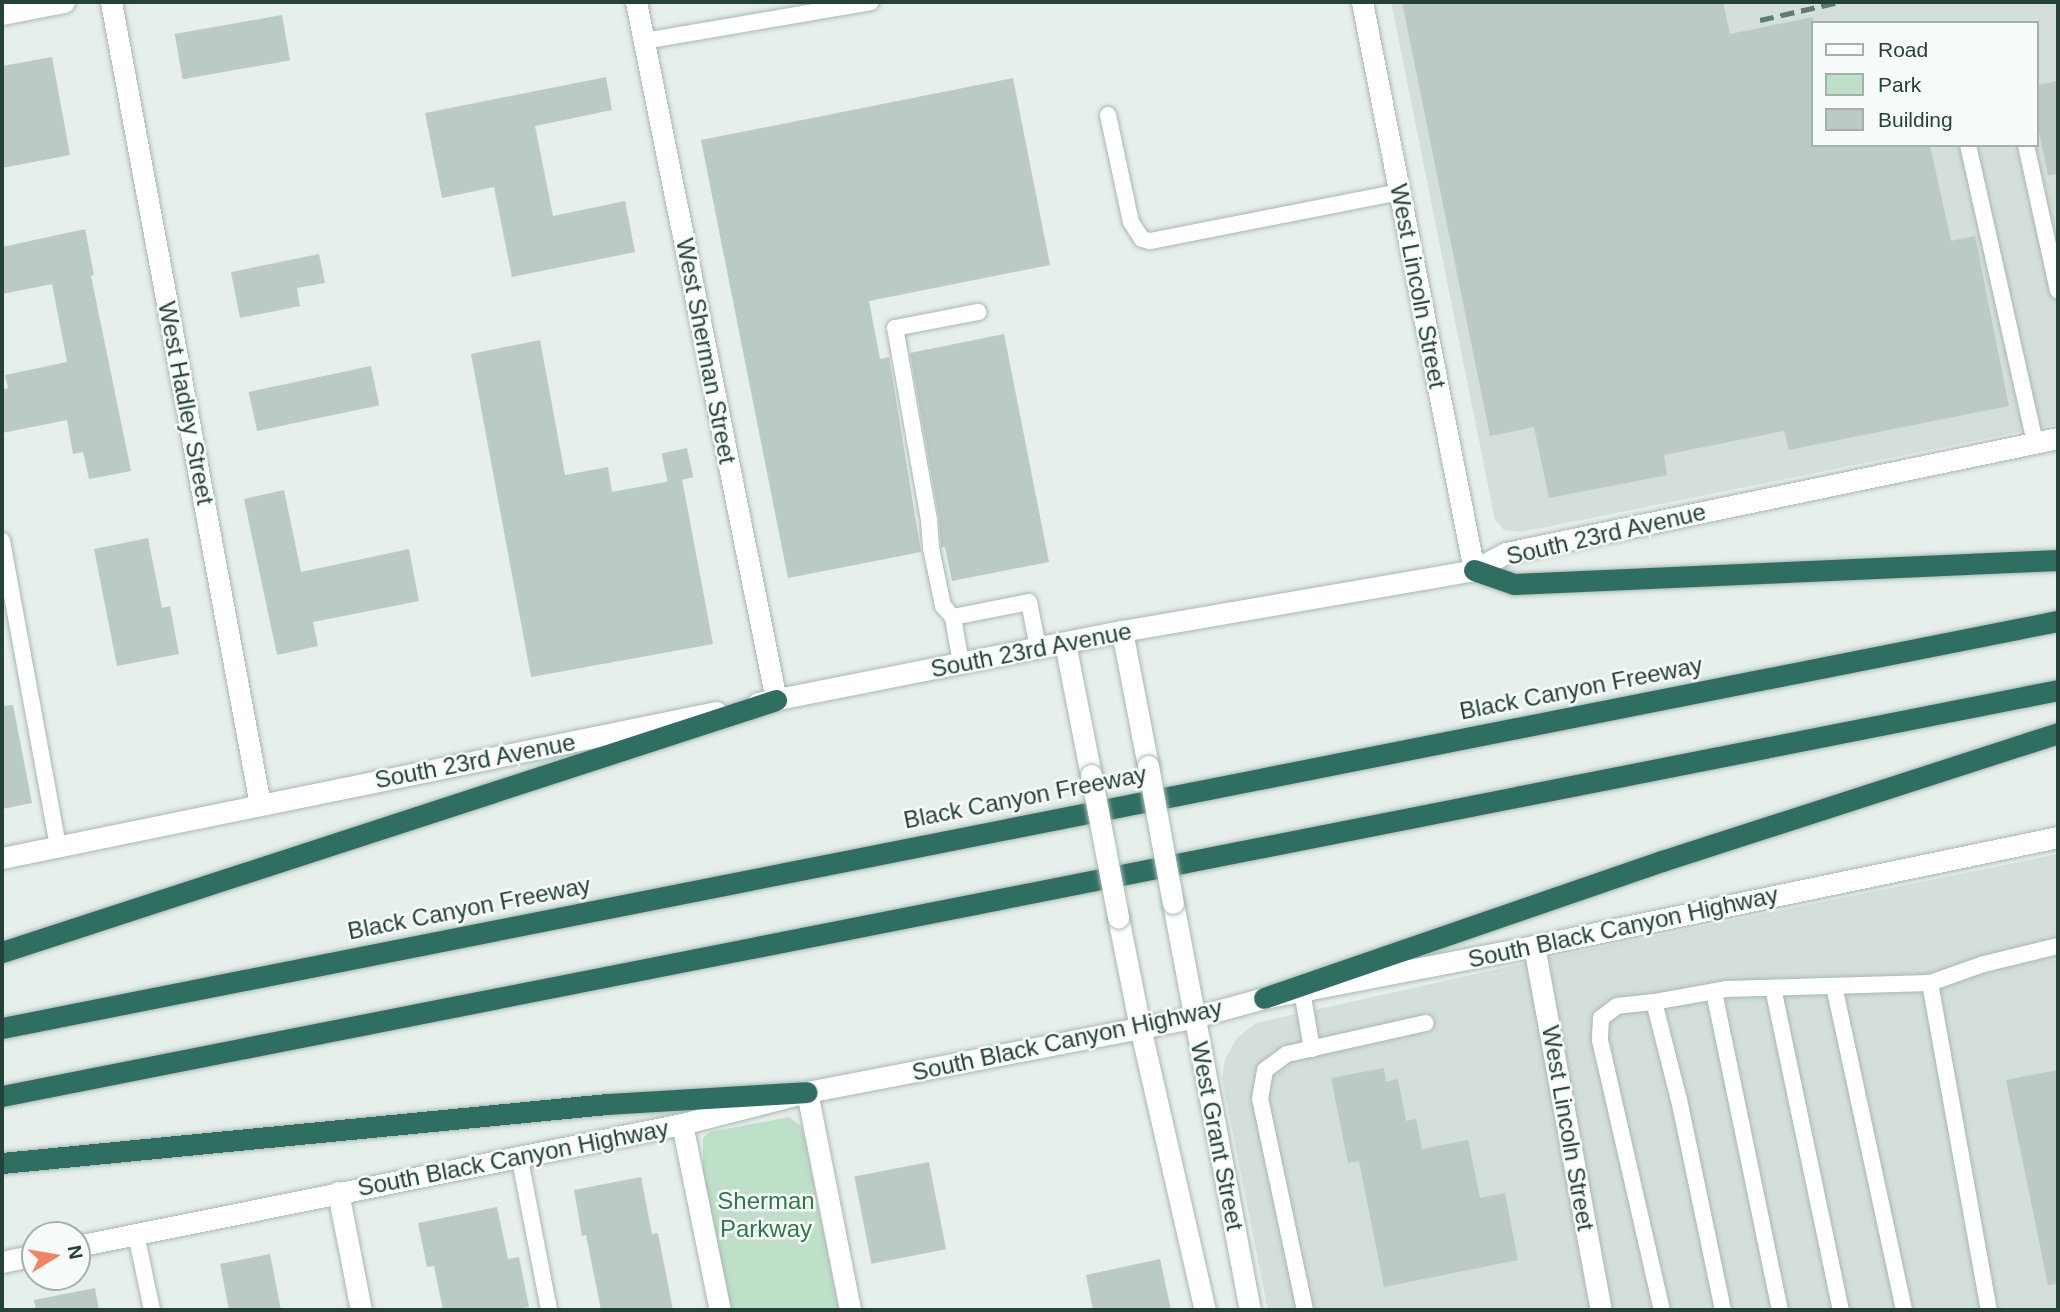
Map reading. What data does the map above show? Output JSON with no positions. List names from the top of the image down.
{
  "streets": {
    "highway": ["Black Canyon Freeway"],
    "main road": [
      "West Lincoln Street",
      "West Sherman Street",
      "West Hadley Street",
      "South 23rd Avenue",
      "South Black Canyon Highway",
      "West Grant Street"
    ]
  },
  "crossings": [
    ["West Lincoln Street", "South 23rd Avenue"],
    ["West Lincoln Street", "South Black Canyon Highway"],
    ["West Sherman Street", "South 23rd Avenue"],
    ["West Hadley Street", "South 23rd Avenue"],
    ["South 23rd Avenue", "West Grant Street"],
    ["South Black Canyon Highway", "West Grant Street"]
  ],
  "parks": ["Sherman Parkway"],
  "legend": ["Road", "Park", "Building"],
  "north": "right"
}
